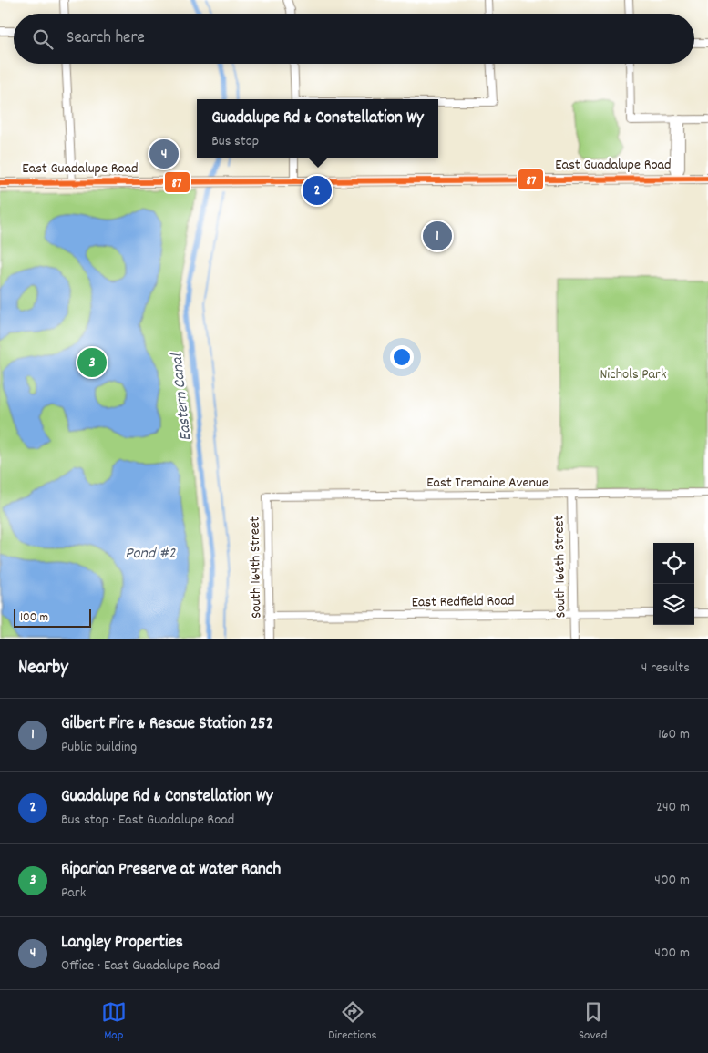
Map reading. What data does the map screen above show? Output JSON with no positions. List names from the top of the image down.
{
  "streets": {
    "main road": ["East Guadalupe Road"],
    "street": [
      "East Tremaine Avenue",
      "South 166th Street",
      "South 164th Street",
      "East Redfield Road"
    ]
  },
  "crossings": [
    ["East Tremaine Avenue", "South 166th Street"],
    ["East Tremaine Avenue", "South 164th Street"],
    ["South 166th Street", "East Redfield Road"],
    ["South 164th Street", "East Redfield Road"]
  ],
  "water": ["Eastern Canal", "Pond #2"],
  "parks": ["Nichols Park"],
  "lines": ["transit line 87"],
  "scale_bar": "100 m",
  "page": {
    "search": "Search here",
    "popup": ["Guadalupe Rd & Constellation Wy", "Bus stop"],
    "pins": [
      "4",
      "2",
      "1",
      "3"
    ],
    "scale": "100 m",
    "heading": ["Nearby", "4 results"],
    "list": [
      {
        "mark": "1",
        "name": "Gilbert Fire & Rescue Station 252",
        "note": "Public building",
        "value": "160 m"
      },
      {
        "mark": "2",
        "name": "Guadalupe Rd & Constellation Wy",
        "note": "Bus stop · East Guadalupe Road",
        "value": "240 m"
      },
      {
        "mark": "3",
        "name": "Riparian Preserve at Water Ranch",
        "note": "Park",
        "value": "400 m"
      },
      {
        "mark": "4",
        "name": "Langley Properties",
        "note": "Office · East Guadalupe Road",
        "value": "400 m"
      }
    ],
    "nav": ["Map", "Directions", "Saved"]
  }
}
